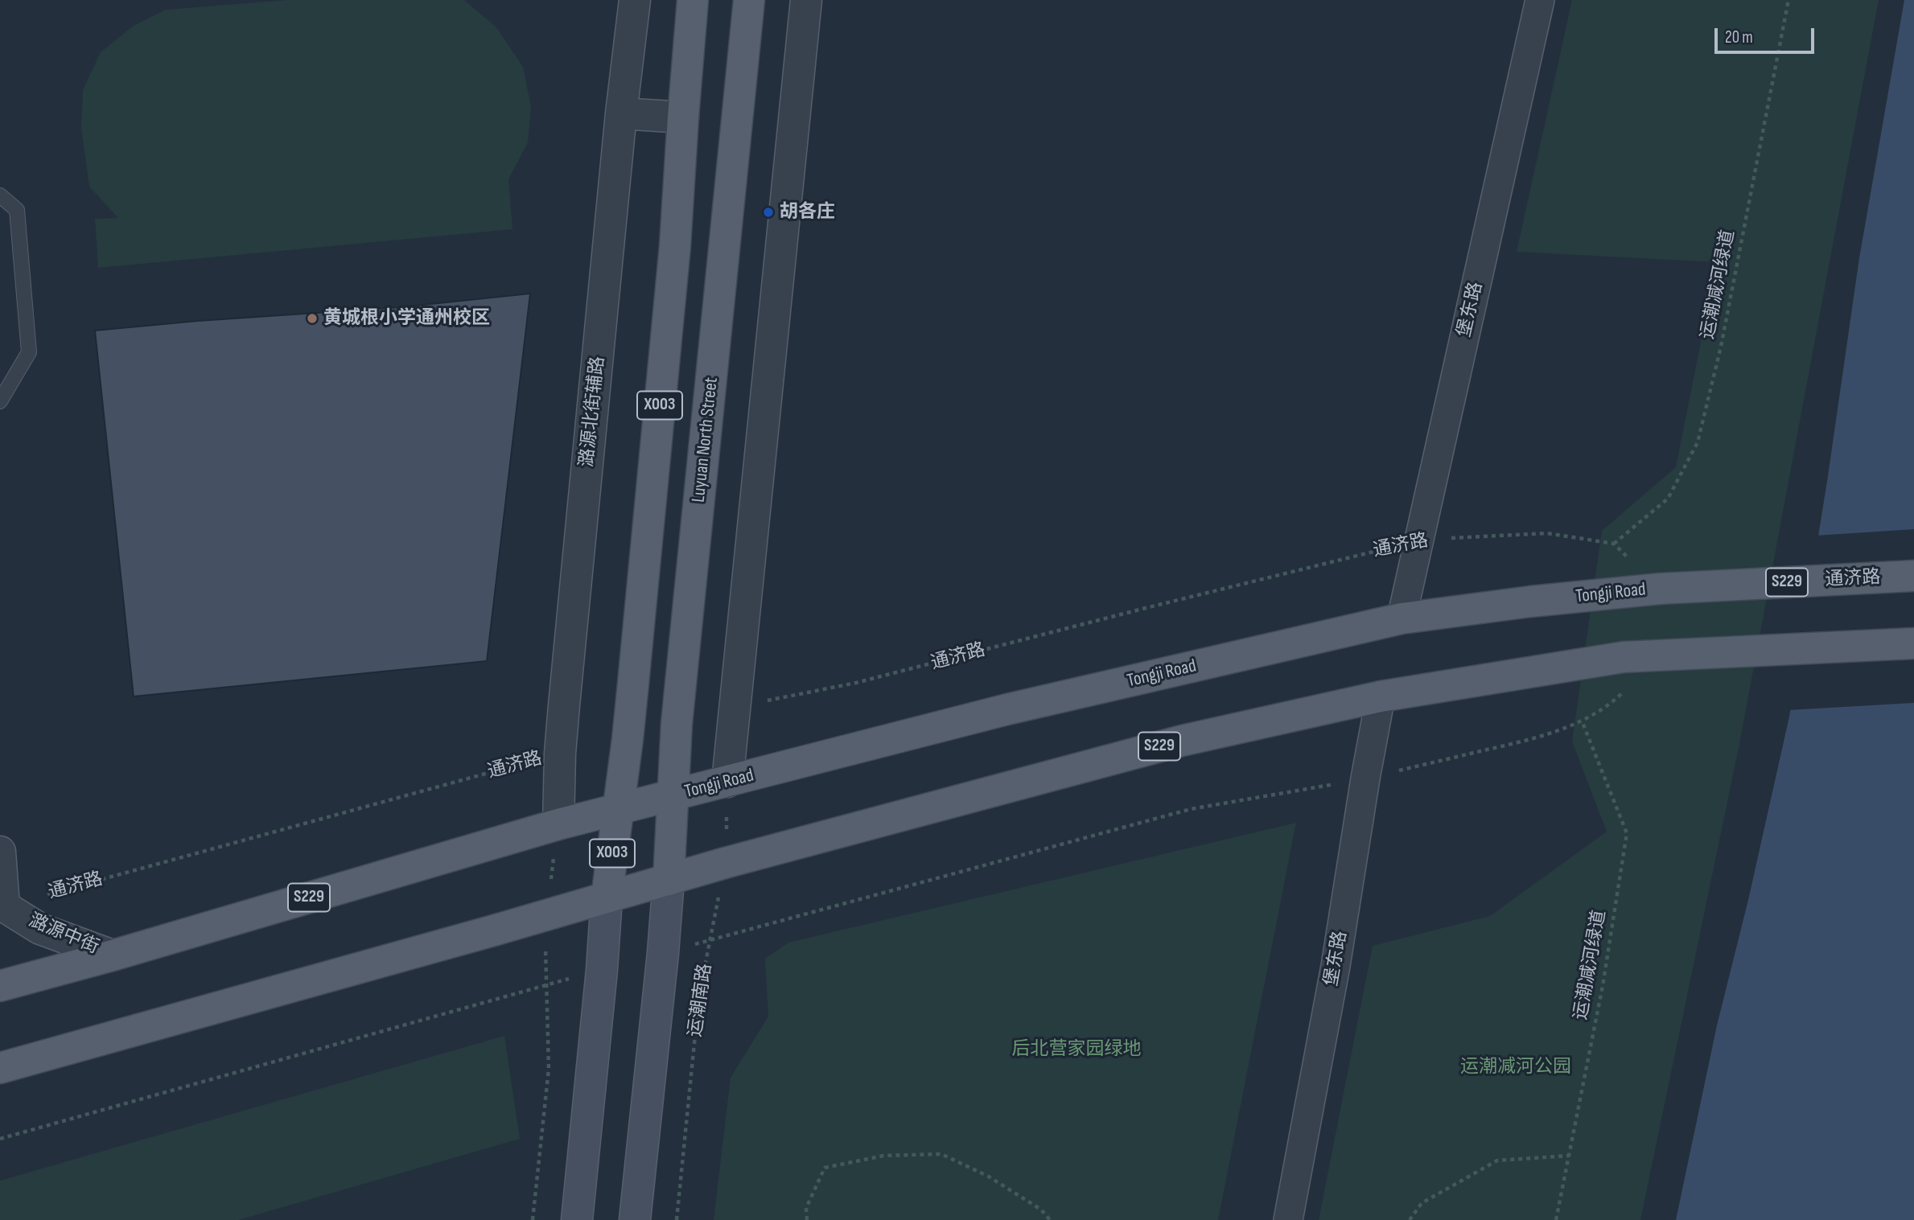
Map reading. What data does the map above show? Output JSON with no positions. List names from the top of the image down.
{
  "streets": {
    "main road": [
      "X003",
      "Luyuan North Street",
      "通济路",
      "S229",
      "Tongji Road"
    ],
    "street": ["堡东路", "潞源北街辅路", "潞源中街"],
    "path": ["运潮减河绿道", "运潮南路"]
  },
  "crossings": [
    ["运潮减河绿道", "通济路"],
    ["堡东路", "通济路"],
    ["堡东路", "S229"],
    ["堡东路", "Tongji Road"],
    ["X003", "S229"],
    ["潞源北街辅路", "通济路"],
    ["潞源北街辅路", "S229"],
    ["Luyuan North Street", "S229"],
    ["Luyuan North Street", "Tongji Road"],
    ["通济路", "Tongji Road"],
    ["通济路", "潞源中街"],
    ["S229", "Tongji Road"],
    ["S229", "潞源中街"],
    ["S229", "运潮南路"],
    ["Tongji Road", "运潮南路"]
  ],
  "parks": ["后北营家园绿地", "运潮减河公园"],
  "places": ["胡各庄", "黄城根小学通州校区"],
  "scale_bar": "20 m"
}
